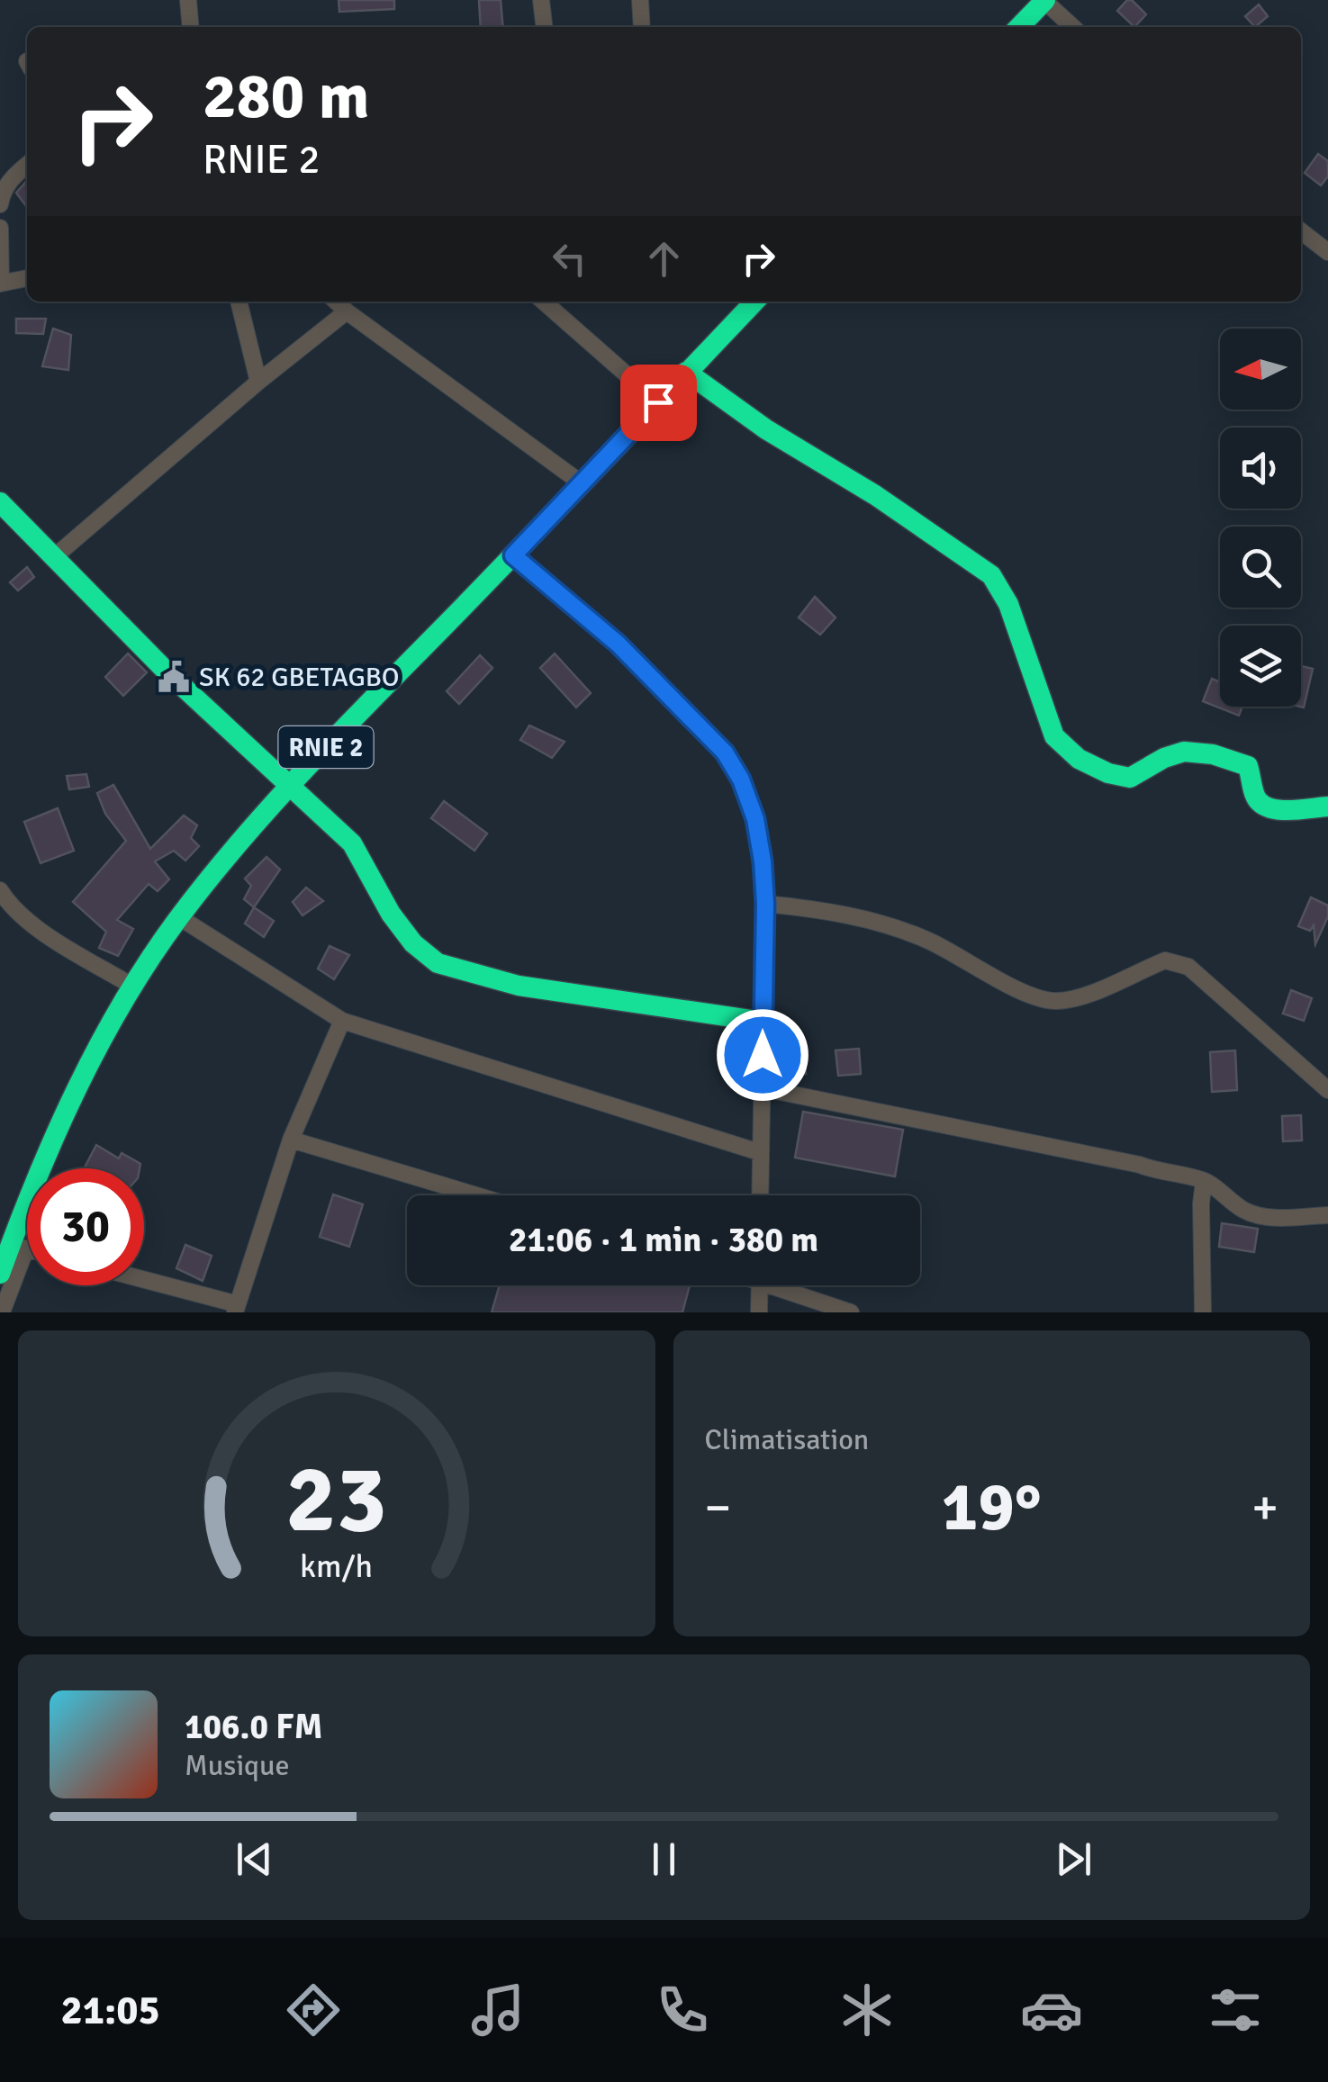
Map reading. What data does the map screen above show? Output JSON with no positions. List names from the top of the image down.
{
  "streets": {
    "main road": ["RNIE 2"]
  },
  "places": {
    "public building": ["SK 62 GBETAGBO"]
  },
  "north": "left",
  "page": {
    "turn": ["280 m", "RNIE 2"],
    "limit": "30",
    "trip": "21:06 · 1 min · 380 m",
    "tile": "Climatisation",
    "heat": ["−", "19°", "+"],
    "song": ["106.0 FM", "Musique"],
    "tabs": "21:05",
    "gauge": ["23", "km/h"]
  }
}
